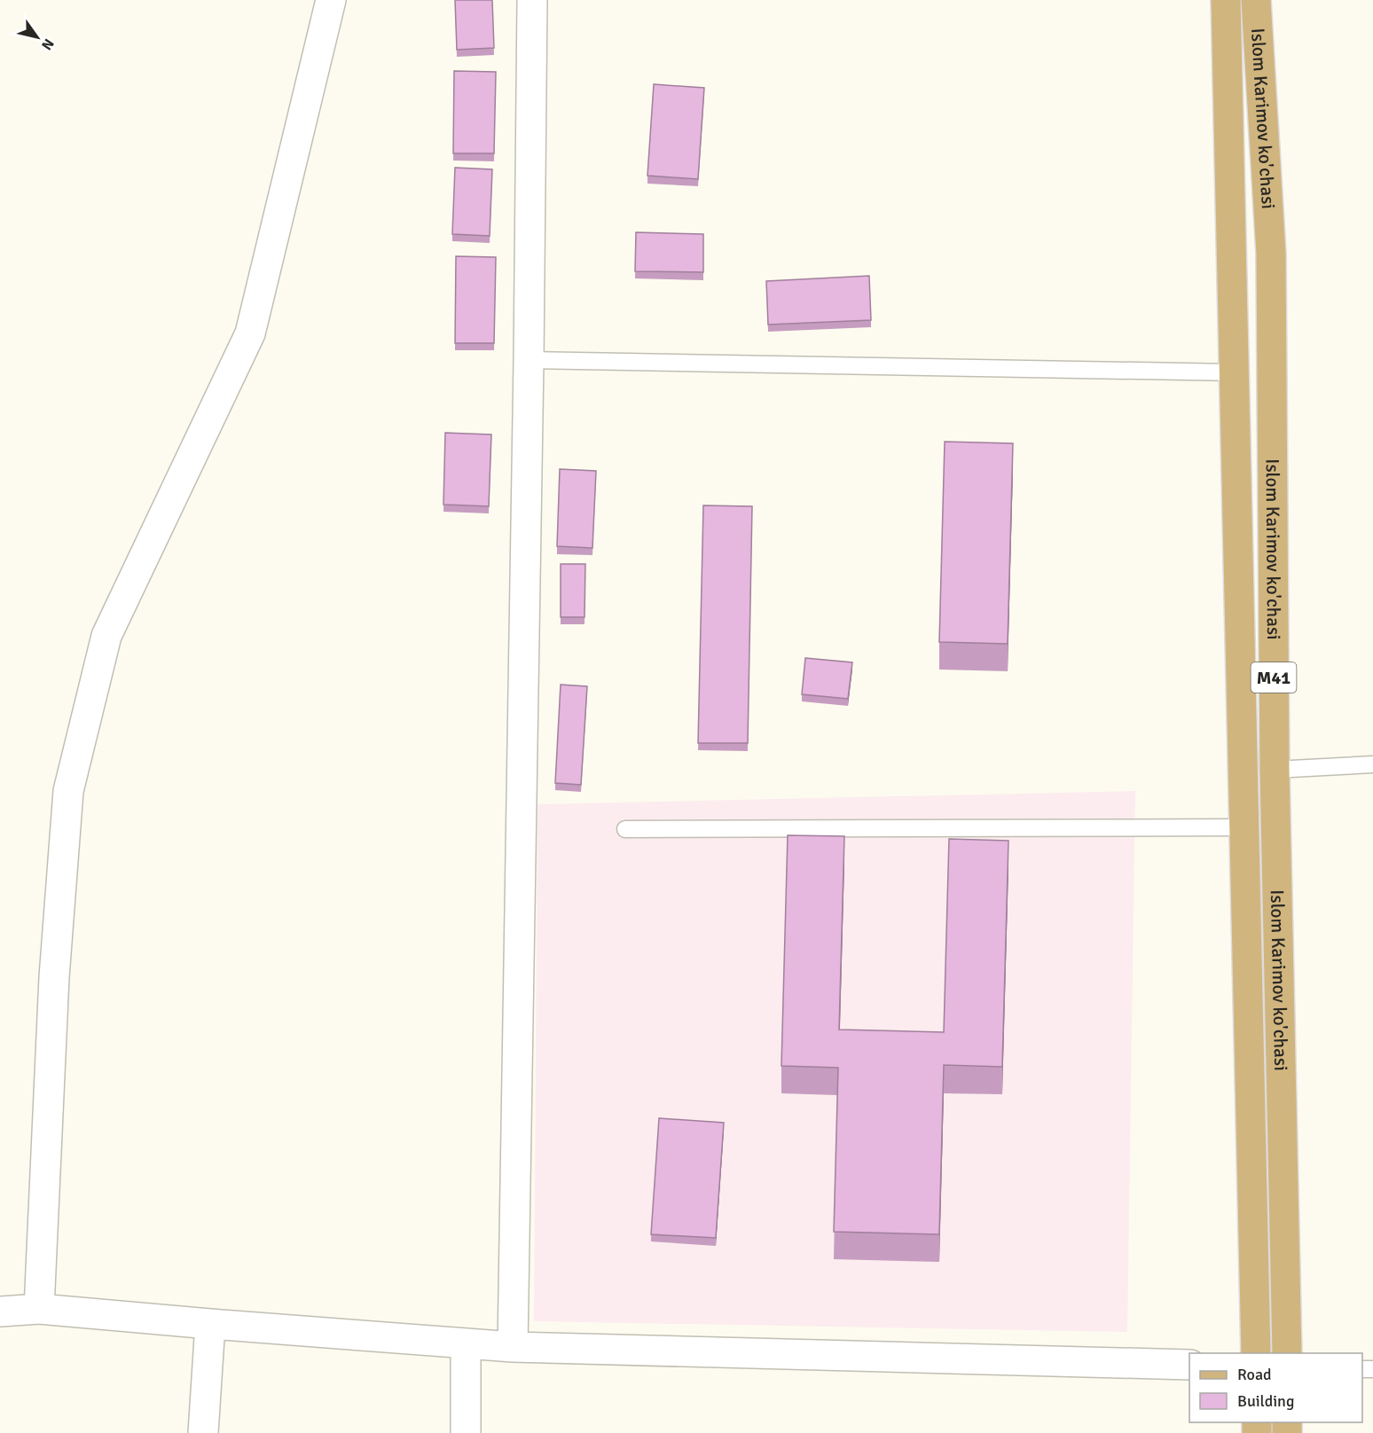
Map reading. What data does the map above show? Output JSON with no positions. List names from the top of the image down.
{
  "streets": {
    "main road": ["Islom Karimov ko'chasi", "M41"]
  },
  "legend": ["Road", "Building"],
  "north": "bottom right"
}
